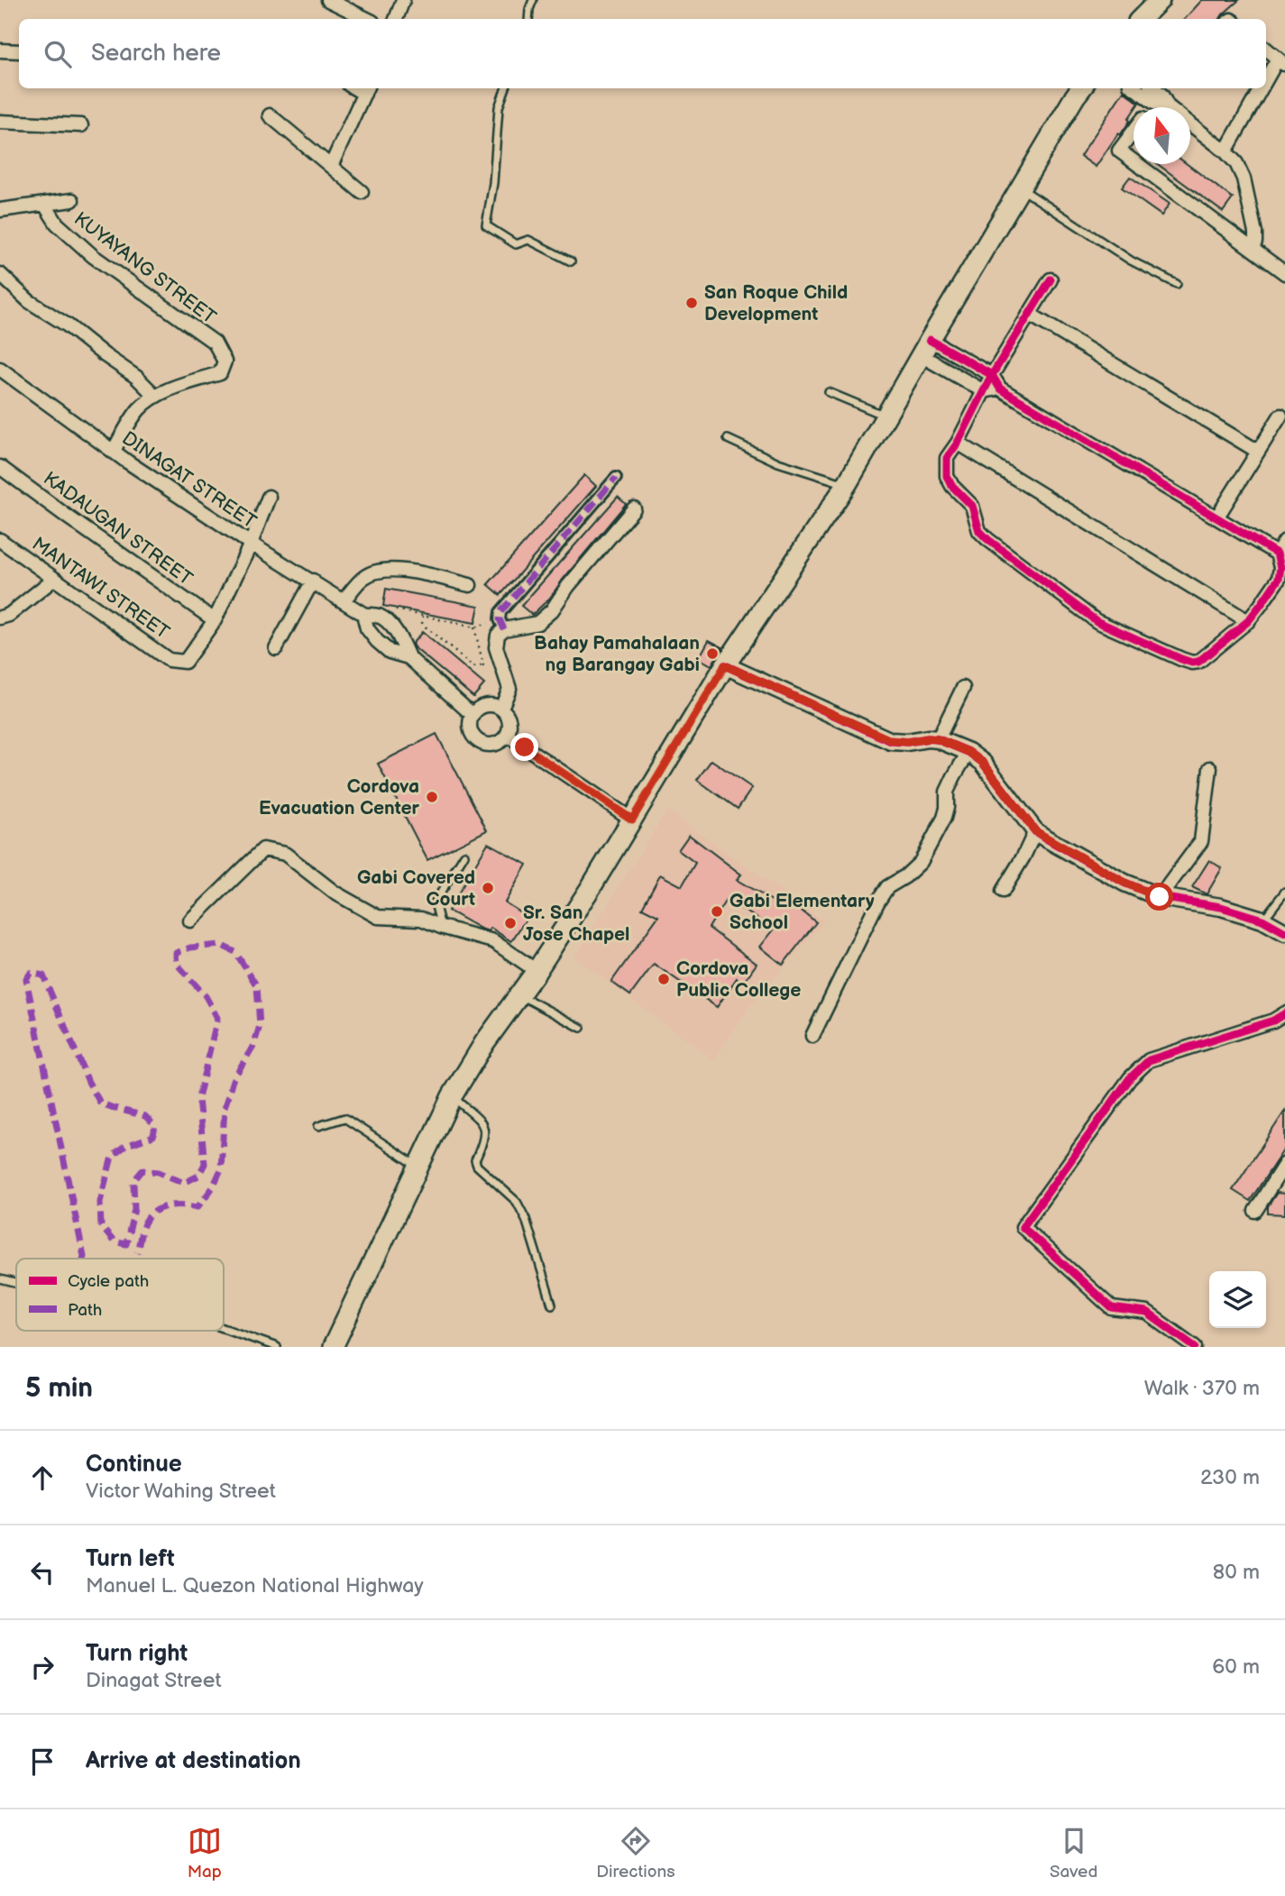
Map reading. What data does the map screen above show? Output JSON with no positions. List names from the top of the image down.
{
  "streets": {
    "street": [
      "KUYAYANG STREET",
      "DINAGAT STREET",
      "KADAUGAN STREET",
      "MANTAWI STREET"
    ]
  },
  "crossings": [
    ["DINAGAT STREET", "MANTAWI STREET"],
    ["KADAUGAN STREET", "MANTAWI STREET"]
  ],
  "places": [
    "San Roque Child Development",
    "Bahay Pamahalaan ng Barangay Gabi",
    "Cordova Evacuation Center",
    "Gabi Covered Court",
    "Gabi Elementary School",
    "Sr. San Jose Chapel",
    "Cordova Public College"
  ],
  "legend": ["Cycle path", "Path"],
  "north": "top",
  "page": {
    "search": "Search here",
    "heading": ["5 min", "Walk · 370 m"],
    "list": [
      ["Continue", "Victor Wahing Street", "230 m"],
      ["Turn left", "Manuel L. Quezon National Highway", "80 m"],
      ["Turn right", "Dinagat Street", "60 m"],
      "Arrive at destination"
    ],
    "nav": ["Map", "Directions", "Saved"]
  }
}
